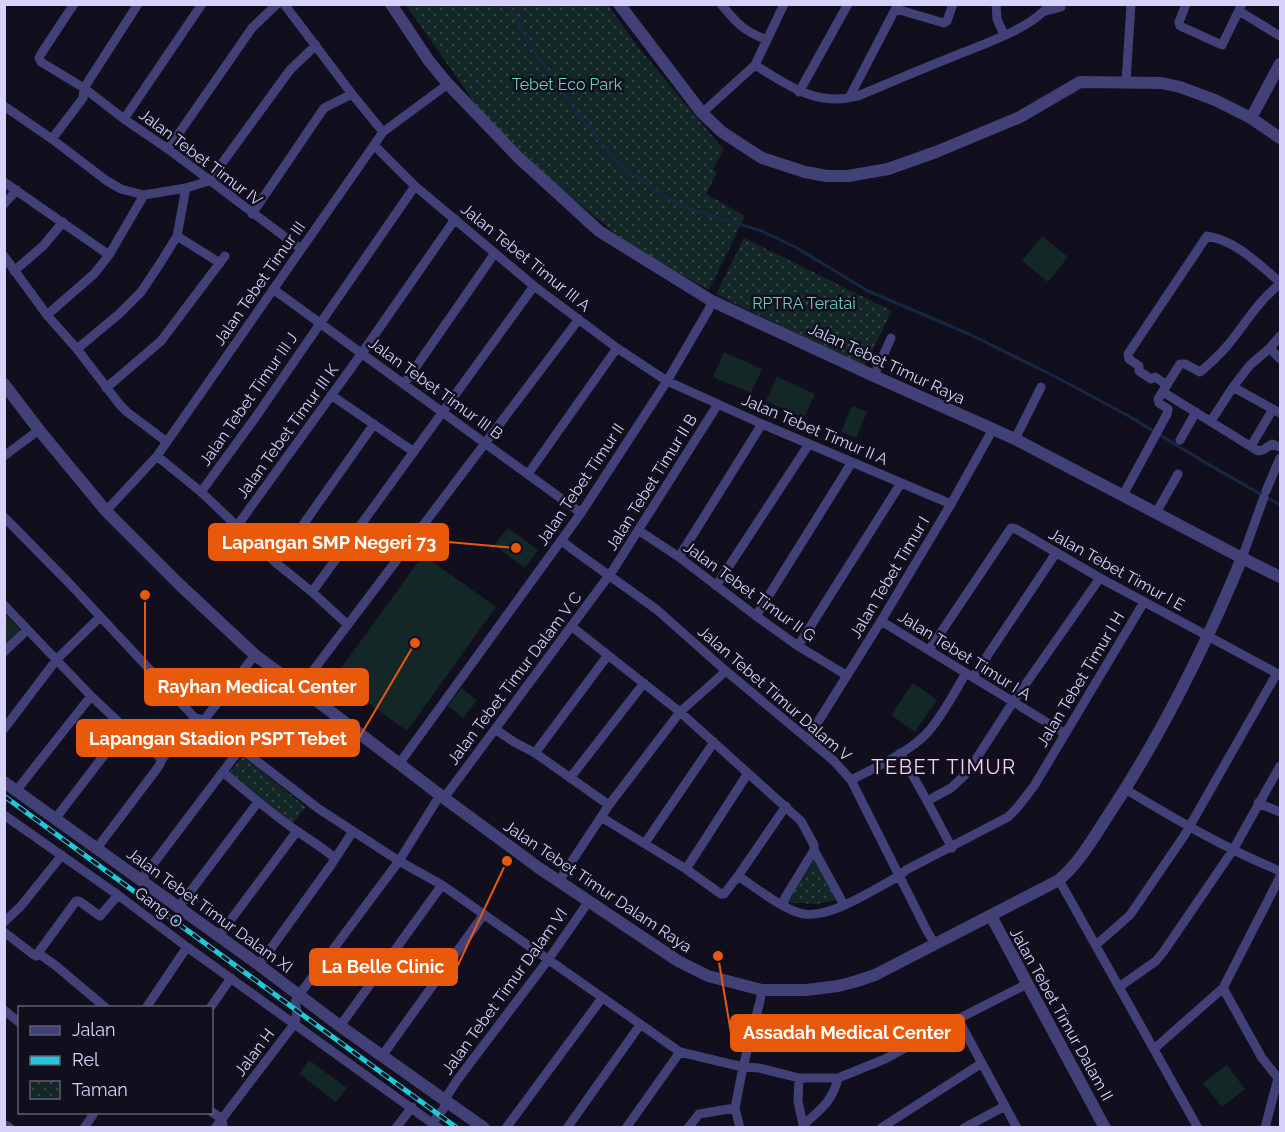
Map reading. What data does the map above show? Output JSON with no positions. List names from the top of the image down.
{
  "streets": {
    "street": [
      "Jalan Tebet Timur IV",
      "Jalan Tebet Timur III A",
      "Jalan Tebet Timur III",
      "Jalan Tebet Timur Raya",
      "Jalan Tebet Timur III B",
      "Jalan Tebet Timur III J",
      "Jalan Tebet Timur II A",
      "Jalan Tebet Timur III K",
      "Jalan Tebet Timur II B",
      "Jalan Tebet Timur II",
      "Jalan Tebet Timur I E",
      "Jalan Tebet Timur I",
      "Jalan Tebet Timur II G",
      "Jalan Tebet Timur I A",
      "Jalan Tebet Timur Dalam V C",
      "Jalan Tebet Timur I H",
      "Jalan Tebet Timur Dalam V",
      "Jalan Tebet Timur Dalam Raya",
      "Gang O",
      "Jalan Tebet Timur Dalam XI",
      "Jalan Tebet Timur Dalam VI",
      "Jalan Tebet Timur Dalam II",
      "Jalan H"
    ]
  },
  "crossings": [
    ["Jalan Tebet Timur IV", "Jalan Tebet Timur III"],
    ["Jalan Tebet Timur III A", "Jalan Tebet Timur III"],
    ["Jalan Tebet Timur III A", "Jalan Tebet Timur III J"],
    ["Jalan Tebet Timur III A", "Jalan Tebet Timur II A"],
    ["Jalan Tebet Timur III A", "Jalan Tebet Timur III K"],
    ["Jalan Tebet Timur III A", "Jalan Tebet Timur II"],
    ["Jalan Tebet Timur III", "Jalan Tebet Timur Raya"],
    ["Jalan Tebet Timur III", "Jalan Tebet Timur III B"],
    ["Jalan Tebet Timur III", "Jalan Tebet Timur Dalam Raya"],
    ["Jalan Tebet Timur Raya", "Jalan Tebet Timur II"],
    ["Jalan Tebet Timur Raya", "Jalan Tebet Timur I"],
    ["Jalan Tebet Timur Raya", "Jalan Tebet Timur Dalam Raya"],
    ["Jalan Tebet Timur III B", "Jalan Tebet Timur III J"],
    ["Jalan Tebet Timur III B", "Jalan Tebet Timur III K"],
    ["Jalan Tebet Timur III B", "Jalan Tebet Timur II"],
    ["Jalan Tebet Timur II A", "Jalan Tebet Timur II B"],
    ["Jalan Tebet Timur II A", "Jalan Tebet Timur II"],
    ["Jalan Tebet Timur II A", "Jalan Tebet Timur I"],
    ["Jalan Tebet Timur II B", "Jalan Tebet Timur II G"],
    ["Jalan Tebet Timur II B", "Jalan Tebet Timur Dalam V C"],
    ["Jalan Tebet Timur II B", "Jalan Tebet Timur Dalam V"],
    ["Jalan Tebet Timur II", "Jalan Tebet Timur Dalam V"],
    ["Jalan Tebet Timur II", "Jalan Tebet Timur Dalam Raya"],
    ["Jalan Tebet Timur I E", "Jalan Tebet Timur I A"],
    ["Jalan Tebet Timur I E", "Jalan Tebet Timur I H"],
    ["Jalan Tebet Timur I E", "Jalan Tebet Timur Dalam Raya"],
    ["Jalan Tebet Timur I", "Jalan Tebet Timur II G"],
    ["Jalan Tebet Timur I", "Jalan Tebet Timur I A"],
    ["Jalan Tebet Timur I", "Jalan Tebet Timur Dalam V"],
    ["Jalan Tebet Timur I A", "Jalan Tebet Timur I H"],
    ["Jalan Tebet Timur Dalam V C", "Jalan Tebet Timur Dalam V"],
    ["Jalan Tebet Timur Dalam V C", "Jalan Tebet Timur Dalam Raya"],
    ["Jalan Tebet Timur Dalam V C", "Jalan Tebet Timur Dalam XI"],
    ["Jalan Tebet Timur I H", "Jalan Tebet Timur Dalam V"],
    ["Jalan Tebet Timur Dalam V", "Jalan Tebet Timur Dalam Raya"],
    ["Jalan Tebet Timur Dalam Raya", "Jalan Tebet Timur Dalam VI"],
    ["Jalan Tebet Timur Dalam Raya", "Jalan Tebet Timur Dalam II"],
    ["Gang O", "Jalan Tebet Timur Dalam VI"],
    ["Gang O", "Jalan H"],
    ["Jalan Tebet Timur Dalam XI", "Jalan Tebet Timur Dalam VI"]
  ],
  "districts": ["TEBET TIMUR"],
  "parks": ["Tebet Eco Park", "RPTRA Teratai"],
  "places": [
    "Lapangan SMP Negeri 73",
    "Rayhan Medical Center",
    "Lapangan Stadion PSPT Tebet",
    "La Belle Clinic",
    "Assadah Medical Center"
  ],
  "legend": ["Jalan", "Rel", "Taman"]
}
